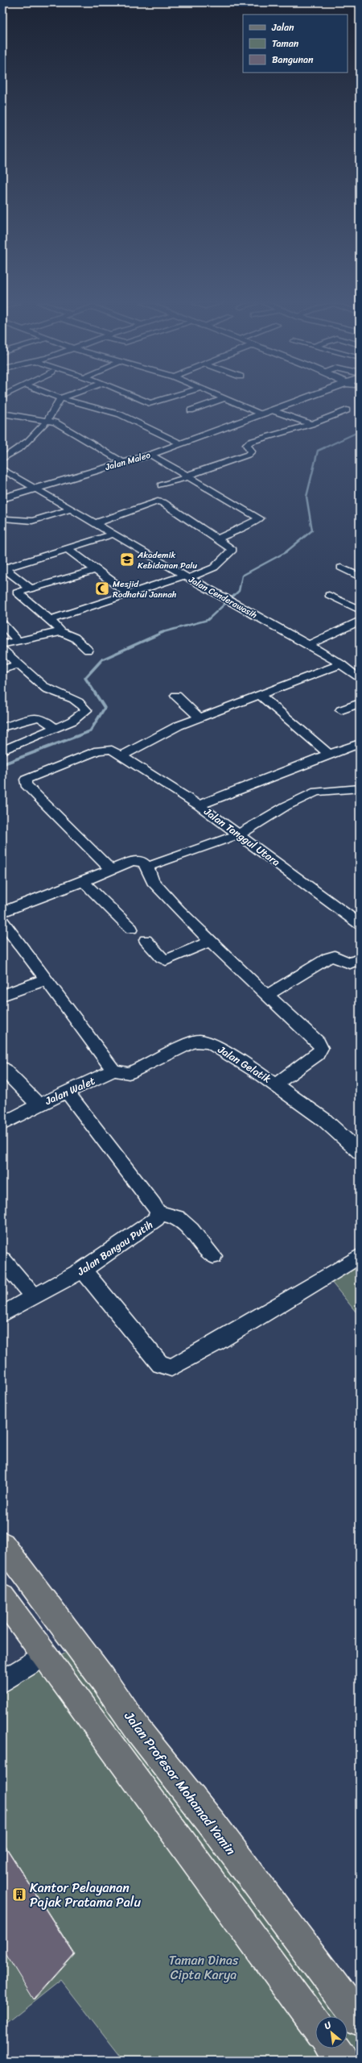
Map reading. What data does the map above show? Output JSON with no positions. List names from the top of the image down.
{
  "streets": {
    "main road": ["Jalan Profesor Mohamad Yamin"],
    "street": [
      "Jalan Maleo",
      "Jalan Cenderawasih",
      "Jalan Tanggul Utara",
      "Jalan Gelatik",
      "Jalan Walet",
      "Jalan Bangau Putih"
    ]
  },
  "crossings": [
    ["Jalan Maleo", "Jalan Cenderawasih"],
    ["Jalan Gelatik", "Jalan Walet"],
    ["Jalan Walet", "Jalan Bangau Putih"]
  ],
  "parks": ["Taman Dinas Cipta Karya"],
  "places": {
    "school or university": ["Akademik Kebidanan Palu"],
    "mosque": ["Mesjid Rodhatul Jannah"],
    "building": ["Kantor Pelayanan Pajak Pratama Palu"]
  },
  "legend": ["Jalan", "Taman", "Bangunan"],
  "north": "top left"
}
